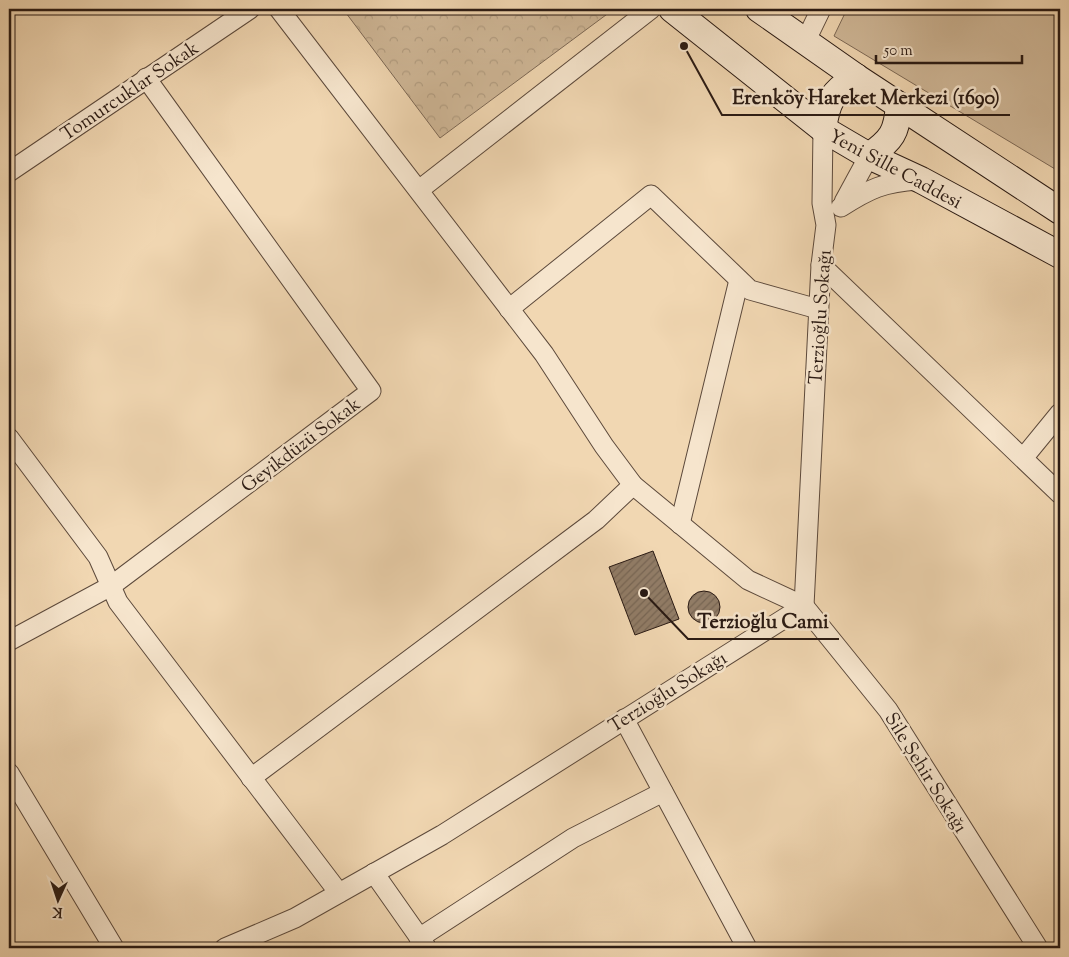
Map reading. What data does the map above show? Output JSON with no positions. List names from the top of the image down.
{
  "streets": {
    "main road": ["Yeni Sille Caddesi"],
    "street": [
      "Tomurcuklar Sokak",
      "Terzioğlu Sokağı",
      "Geyikdüzü Sokak",
      "Sile Şehir Sokağı"
    ]
  },
  "crossings": [
    ["Tomurcuklar Sokak", "Geyikdüzü Sokak"],
    ["Yeni Sille Caddesi", "Terzioğlu Sokağı"],
    ["Terzioğlu Sokağı", "Sile Şehir Sokağı"]
  ],
  "places": ["Erenköy Hareket Merkezi (1690)", "Terzioğlu Cami"],
  "scale_bar": "50 m",
  "north": "bottom"
}
